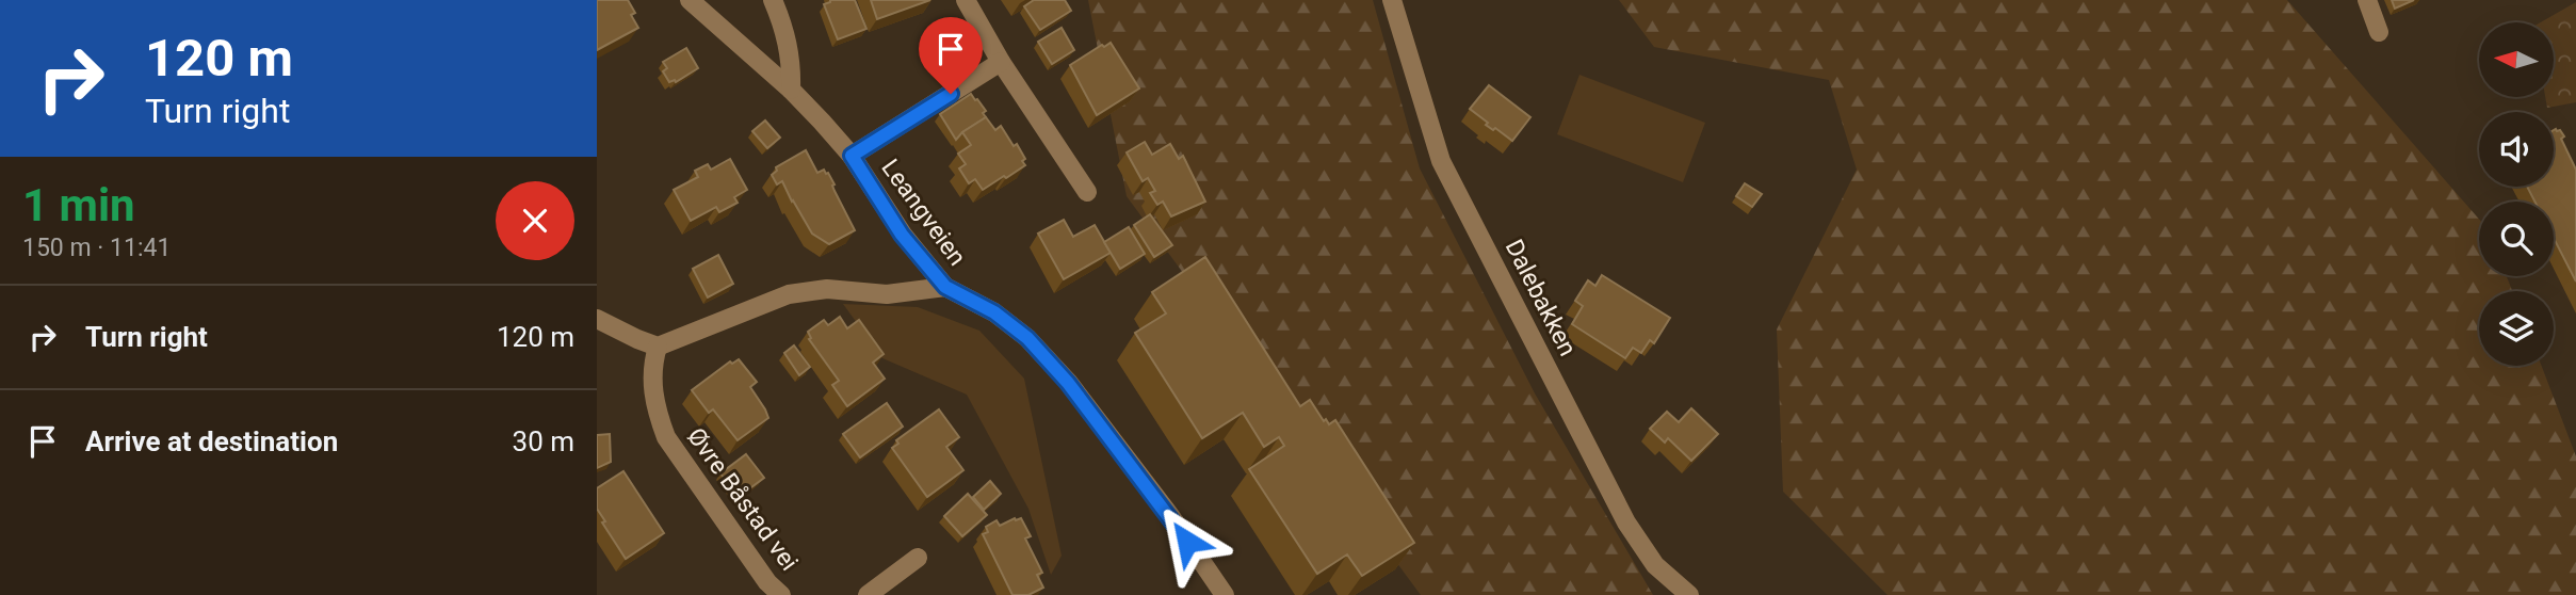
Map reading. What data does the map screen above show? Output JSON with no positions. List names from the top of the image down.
{
  "streets": {
    "street": ["Leangveien", "Dalebakken", "Øvre Båstad vei"]
  },
  "north": "left",
  "page": {
    "turn": ["120 m", "Turn right"],
    "heading": ["1 min", "150 m · 11:41"],
    "list": [
      {
        "name": "Turn right",
        "value": "120 m"
      },
      {
        "name": "Arrive at destination",
        "value": "30 m"
      }
    ]
  }
}
